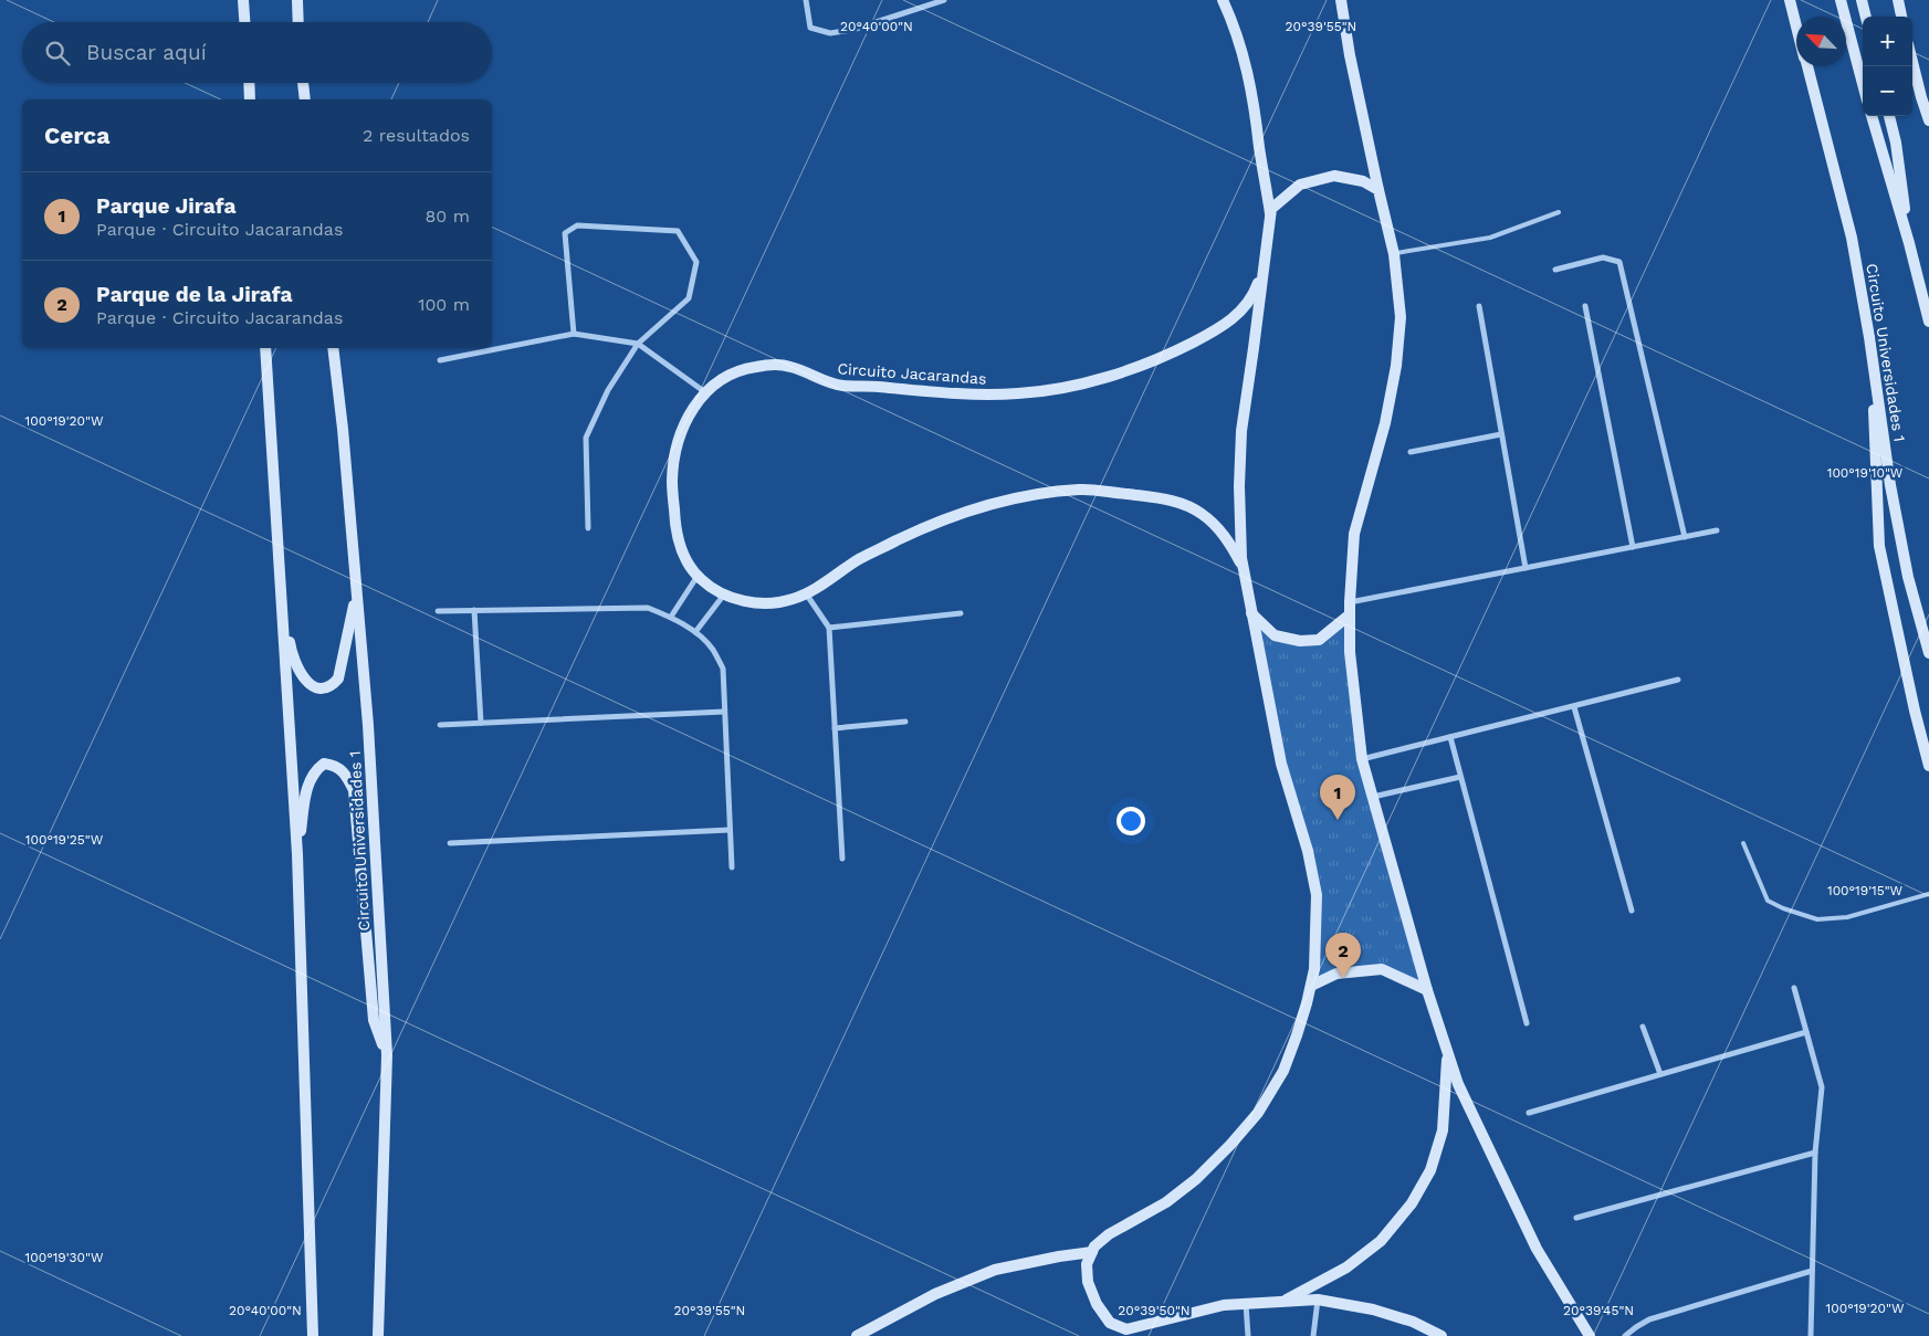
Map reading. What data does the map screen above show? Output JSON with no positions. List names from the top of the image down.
{
  "streets": {
    "street": ["Circuito Universidades 1", "Circuito Jacarandas"]
  },
  "north": "top left",
  "page": {
    "map_buttons": ["+", "−"],
    "search": "Buscar aquí",
    "heading": ["Cerca", "2 resultados"],
    "list": [
      {
        "mark": "1",
        "name": "Parque Jirafa",
        "note": "Parque · Circuito Jacarandas",
        "value": "80 m"
      },
      {
        "mark": "2",
        "name": "Parque de la Jirafa",
        "note": "Parque · Circuito Jacarandas",
        "value": "100 m"
      }
    ],
    "pins": ["1", "2"]
  },
  "coordinates": [
    "20°40'00\"N",
    "20°39'55\"N",
    "100°19'20\"W",
    "100°19'10\"W",
    "100°19'25\"W",
    "100°19'15\"W",
    "100°19'30\"W",
    "20°39'45\"N",
    "20°39'50\"N"
  ]
}
